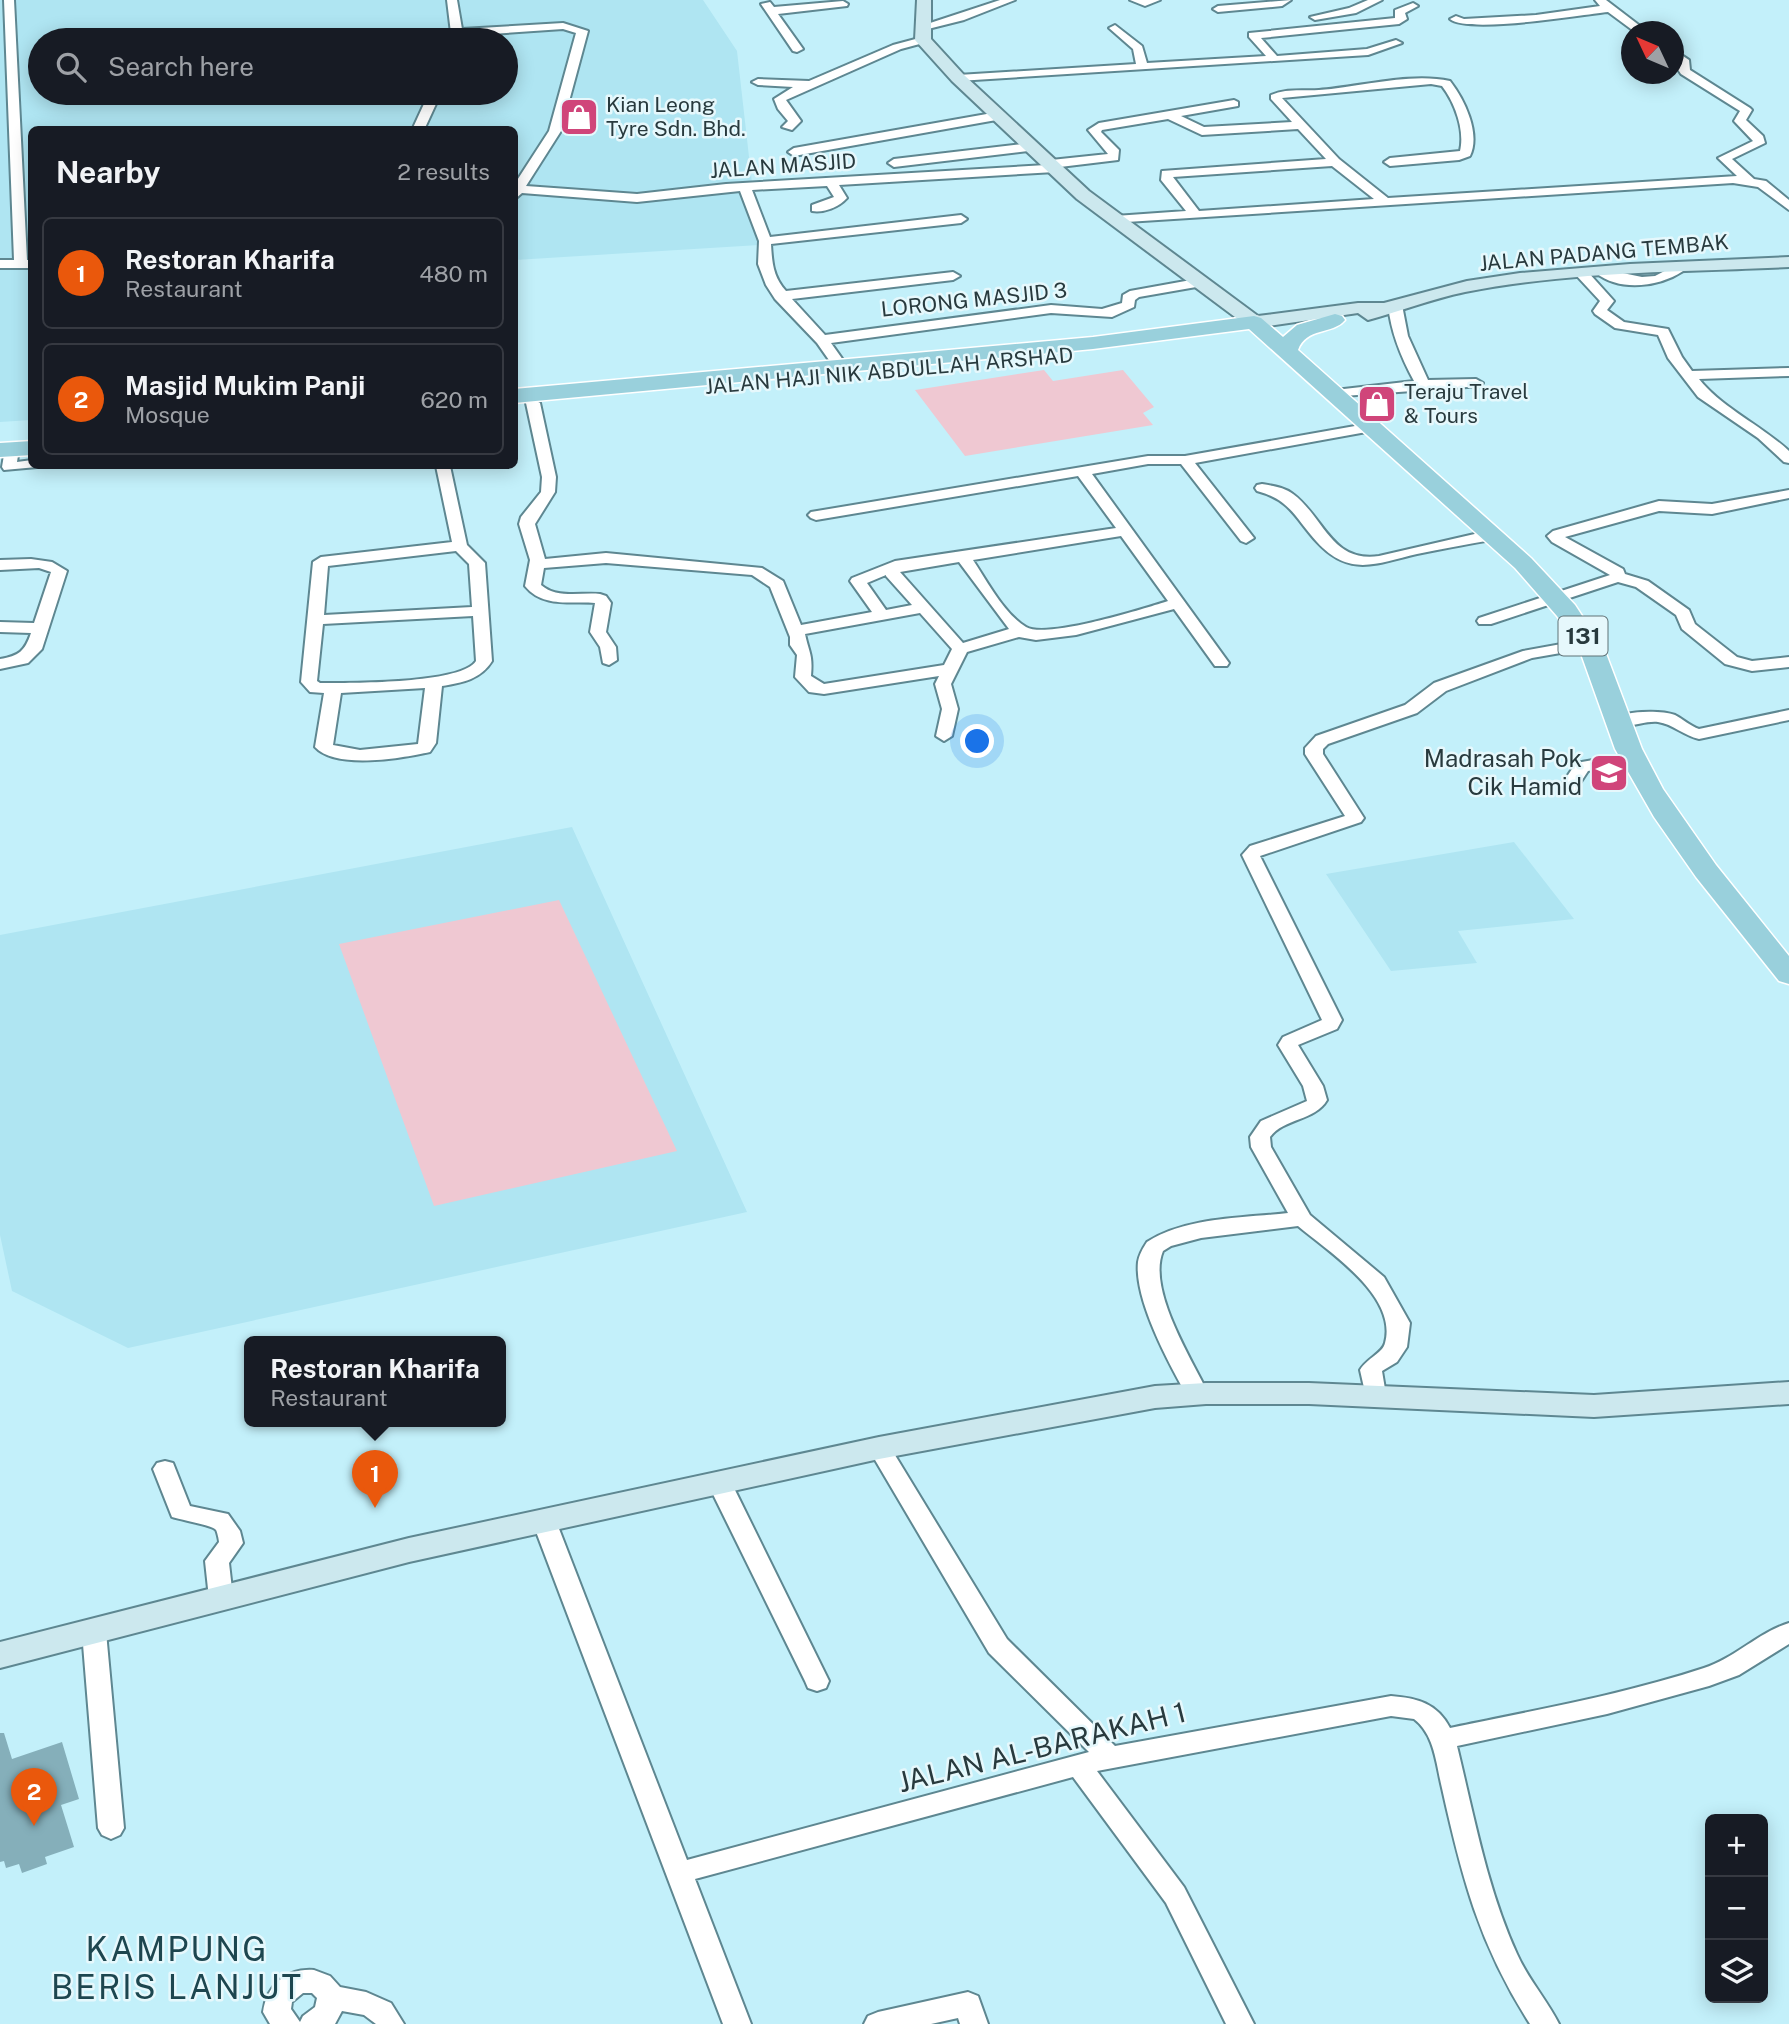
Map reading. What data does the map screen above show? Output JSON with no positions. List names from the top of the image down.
{
  "streets": {
    "main road": ["JALAN PADANG TEMBAK", "JALAN HAJI NIK ABDULLAH ARSHAD", "131"],
    "street": ["JALAN MASJID", "LORONG MASJID 3", "JALAN AL-BARAKAH 1"]
  },
  "crossings": [
    ["JALAN PADANG TEMBAK", "JALAN HAJI NIK ABDULLAH ARSHAD"],
    ["JALAN PADANG TEMBAK", "131"],
    ["JALAN HAJI NIK ABDULLAH ARSHAD", "131"]
  ],
  "districts": ["KAMPUNG BERIS LANJUT"],
  "places": {
    "shop": ["Kian Leong Tyre Sdn. Bhd.", "Teraju Travel & Tours"],
    "school or university": ["Madrasah Pok Cik Hamid"]
  },
  "north": "top left",
  "page": {
    "search": "Search here",
    "heading": ["Nearby", "2 results"],
    "list": [
      {
        "mark": "1",
        "name": "Restoran Kharifa",
        "note": "Restaurant",
        "value": "480 m"
      },
      {
        "mark": "2",
        "name": "Masjid Mukim Panji",
        "note": "Mosque",
        "value": "620 m"
      }
    ],
    "popup": ["Restoran Kharifa", "Restaurant"],
    "pins": ["1", "2"],
    "map_buttons": ["+", "−"]
  }
}
